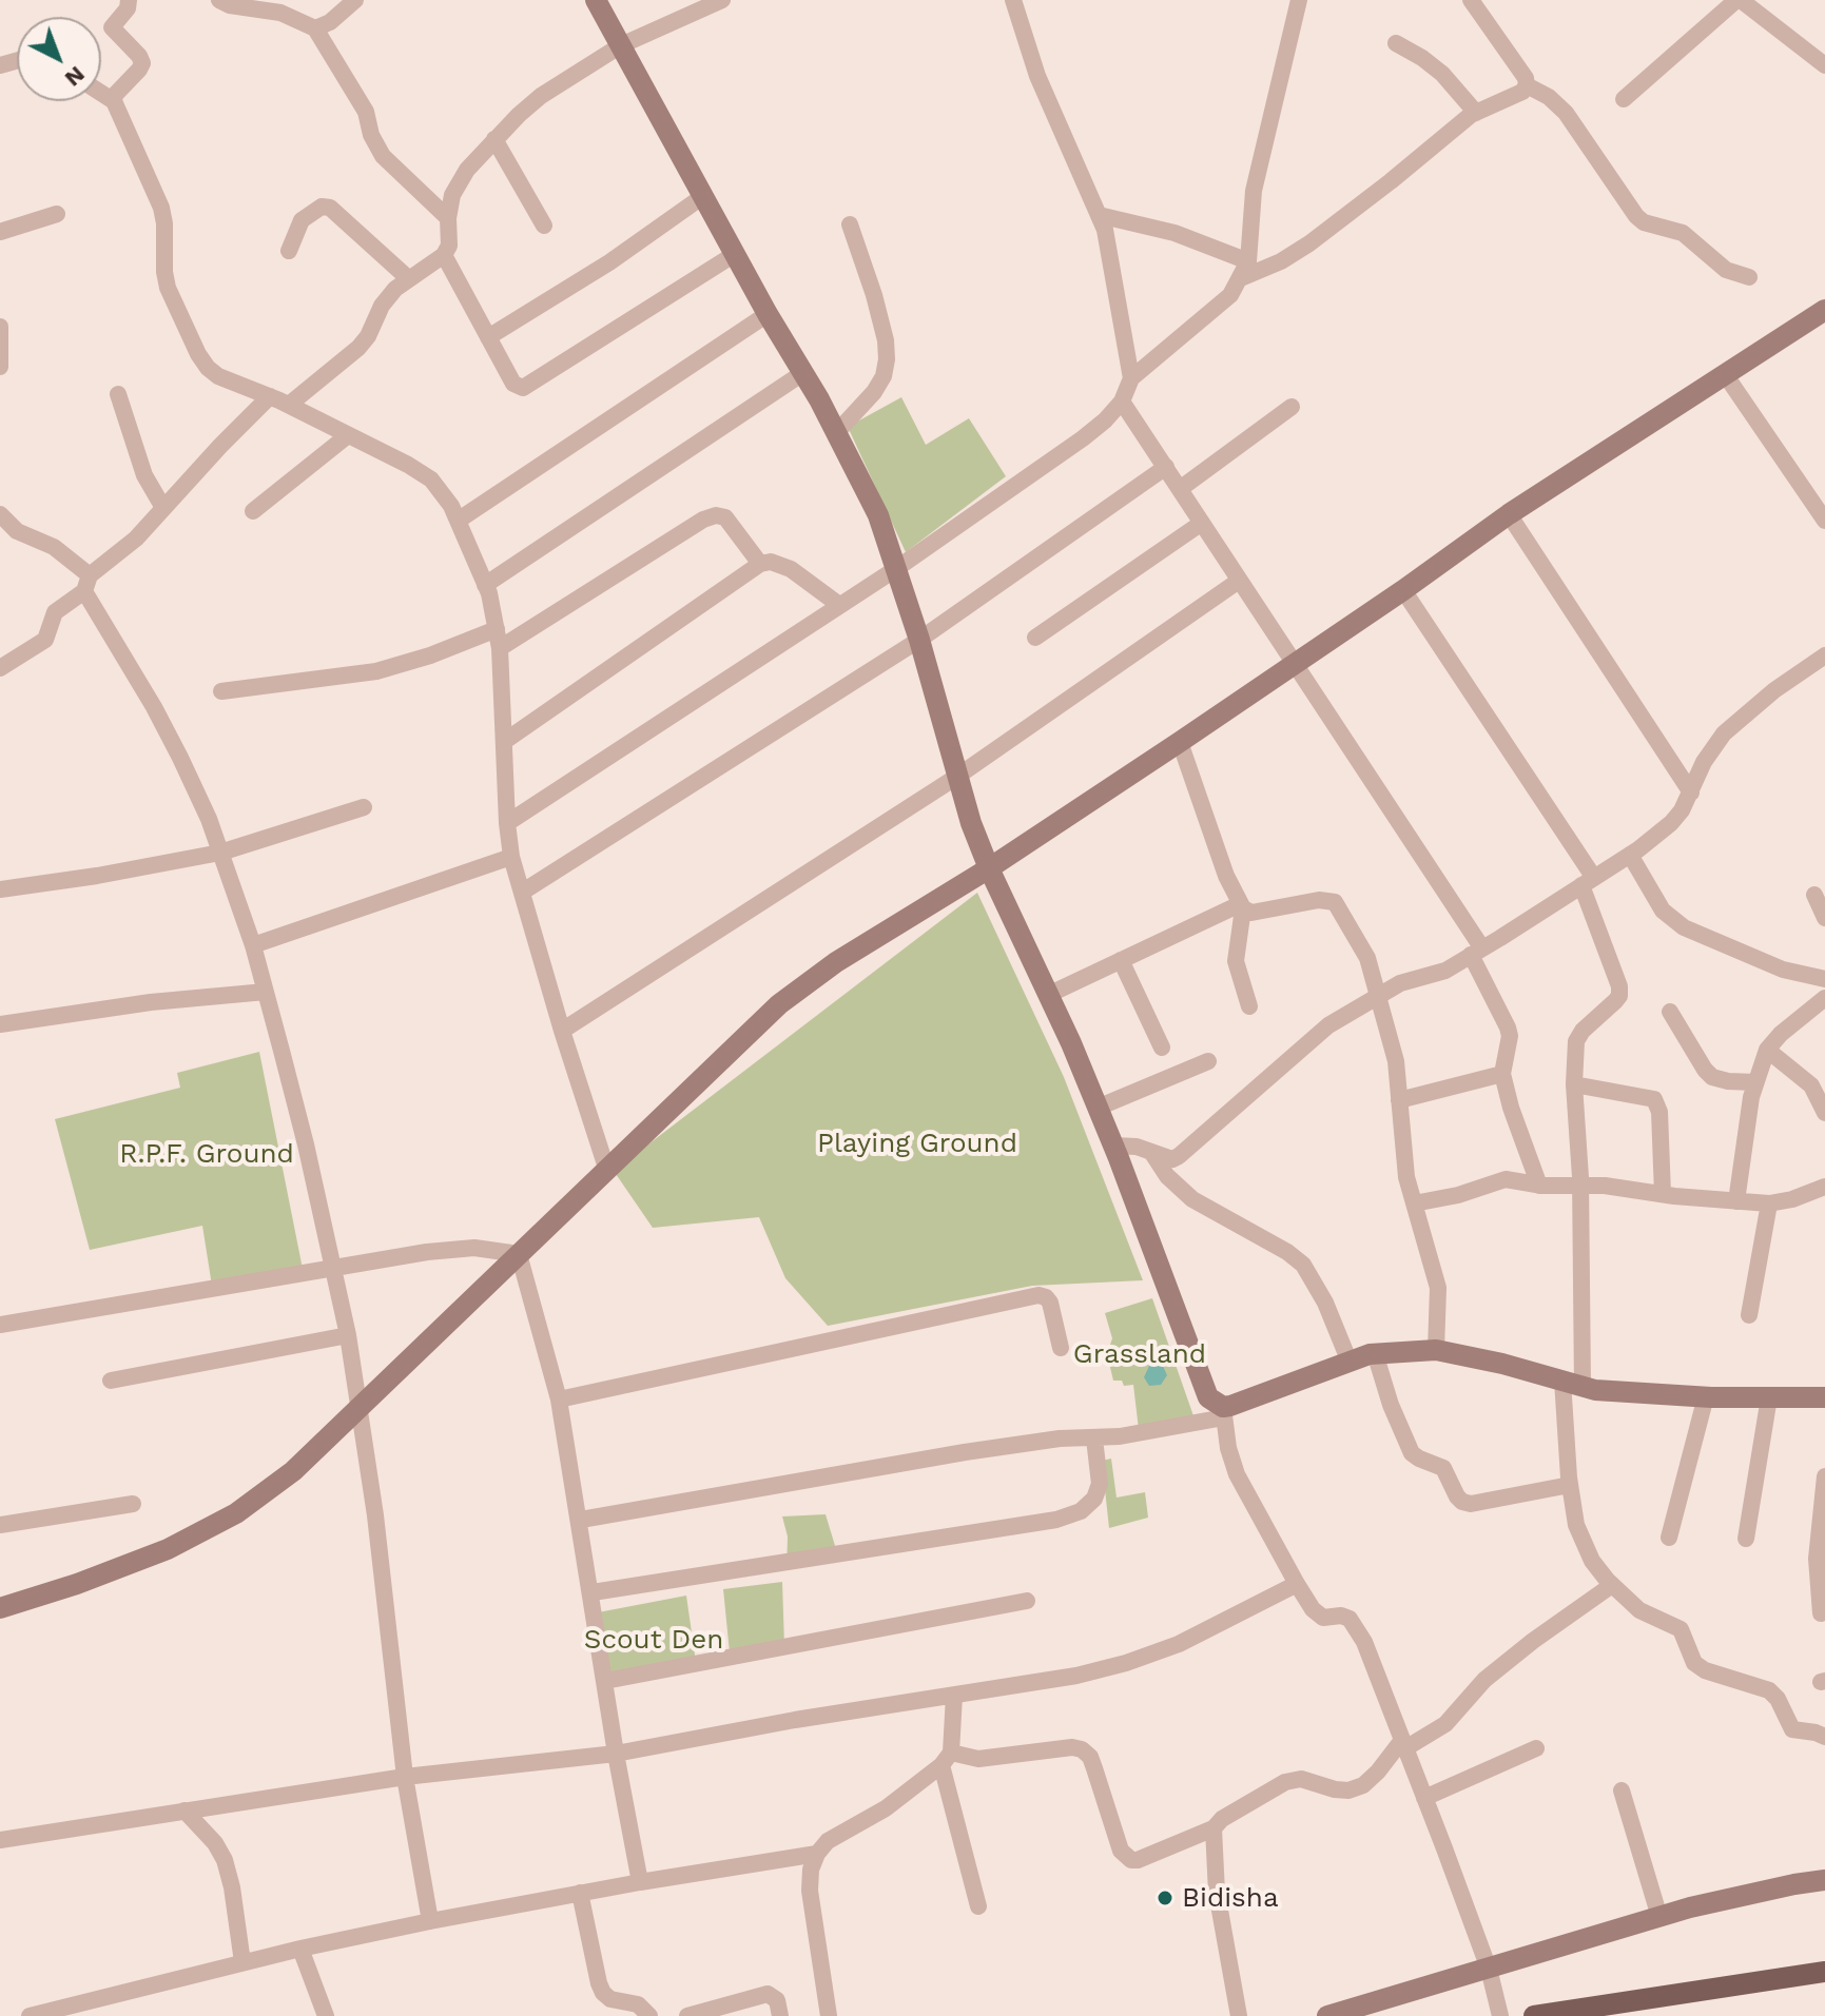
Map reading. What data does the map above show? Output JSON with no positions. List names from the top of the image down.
{
  "parks": [
    "Playing Ground",
    "R.P.F. Ground",
    "Grassland",
    "Scout Den"
  ],
  "places": ["Bidisha"],
  "north": "bottom right"
}
